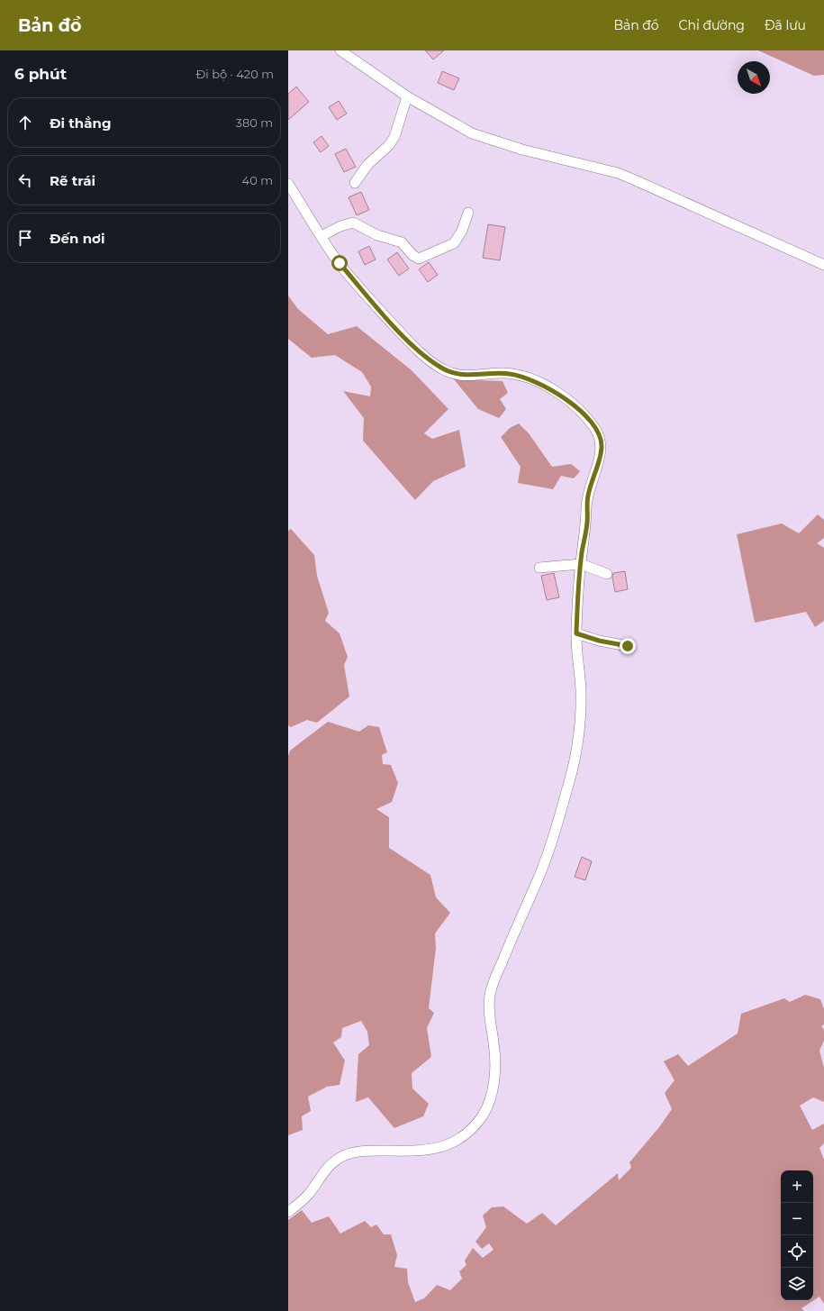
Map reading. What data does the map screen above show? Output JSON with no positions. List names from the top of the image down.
{
  "north": "bottom right",
  "page": {
    "header": "Bản đồ",
    "nav": ["Bản đồ", "Chỉ đường", "Đã lưu"],
    "heading": ["6 phút", "Đi bộ · 420 m"],
    "list": [
      ["Đi thẳng", "380 m"],
      ["Rẽ trái", "40 m"],
      "Đến nơi"
    ],
    "map_buttons": ["+", "−"]
  }
}
